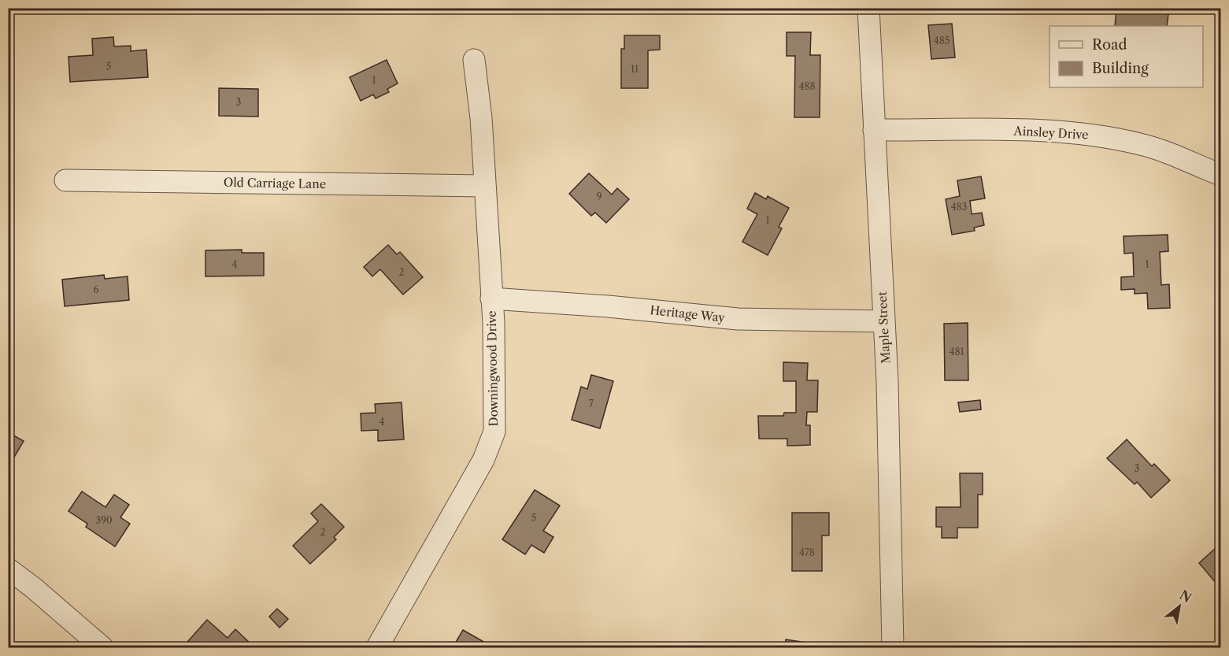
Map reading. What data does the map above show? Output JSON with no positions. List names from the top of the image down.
{
  "streets": {
    "street": [
      "Ainsley Drive",
      "Old Carriage Lane",
      "Heritage Way",
      "Maple Street",
      "Downingwood Drive"
    ]
  },
  "crossings": [
    ["Ainsley Drive", "Maple Street"],
    ["Old Carriage Lane", "Downingwood Drive"],
    ["Heritage Way", "Maple Street"],
    ["Heritage Way", "Downingwood Drive"]
  ],
  "house_numbers": [
    "485",
    "5",
    "11",
    "1",
    "488",
    "3",
    "9",
    "483",
    "1",
    "4",
    "1",
    "2",
    "6",
    "481",
    "7",
    "4",
    "3",
    "5",
    "390",
    "2",
    "478"
  ],
  "legend": ["Road", "Building"],
  "north": "top right"
}
